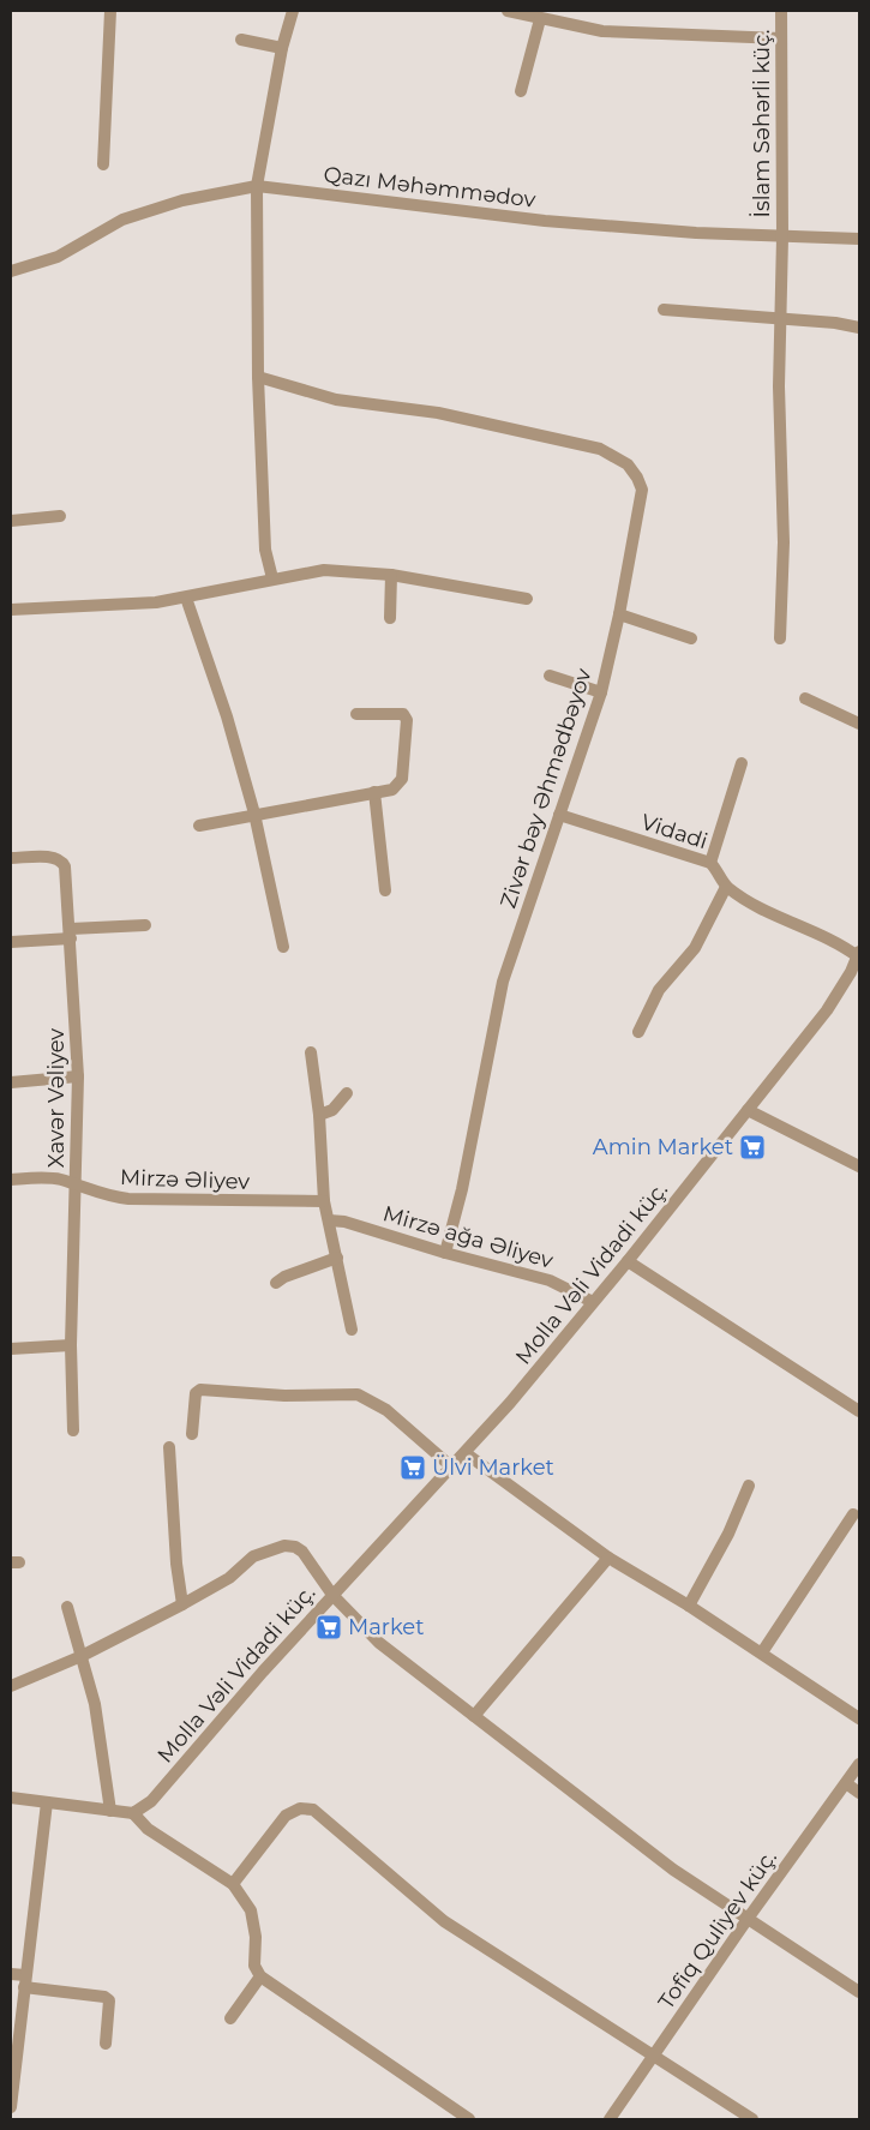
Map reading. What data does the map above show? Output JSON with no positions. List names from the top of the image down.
{
  "streets": {
    "street": [
      "İslam Səhərli küç.",
      "Qazı Məhəmmədov",
      "Zivər bəy Əhmədbəyov",
      "Vidadi",
      "Xavər Vəliyev",
      "Mirzə Əliyev",
      "Mirzə ağa Əliyev",
      "Molla Vəli Vidadi küç.",
      "Tofiq Quliyev küç."
    ]
  },
  "crossings": [
    ["İslam Səhərli küç.", "Qazı Məhəmmədov"],
    ["Zivər bəy Əhmədbəyov", "Vidadi"],
    ["Zivər bəy Əhmədbəyov", "Mirzə ağa Əliyev"],
    ["Vidadi", "Molla Vəli Vidadi küç."],
    ["Xavər Vəliyev", "Mirzə Əliyev"],
    ["Mirzə ağa Əliyev", "Molla Vəli Vidadi küç."]
  ],
  "places": {
    "supermarket": ["Amin Market", "Ülvi Market", "Market"]
  }
}
